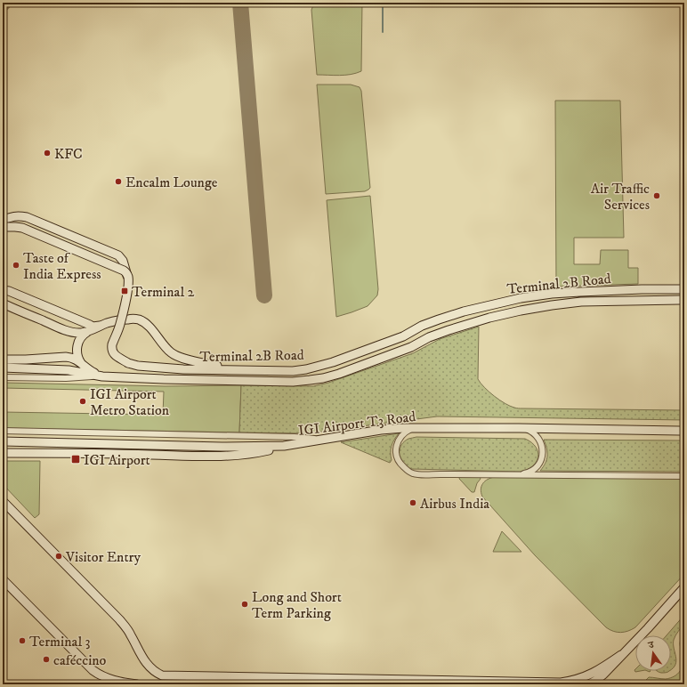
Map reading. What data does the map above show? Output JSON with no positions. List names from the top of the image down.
{
  "streets": {
    "main road": ["Terminal 2B Road", "IGI Airport T3 Road"]
  },
  "places": {
    "other": [
      "KFC",
      "Encalm Lounge",
      "Air Traffic Services",
      "Taste of India Express",
      "IGI Airport Metro Station",
      "Airbus India",
      "Visitor Entry",
      "Long and Short Term Parking",
      "Terminal 3",
      "caféccino"
    ],
    "transit": ["Terminal 2", "IGI Airport"]
  },
  "north": "top"
}
